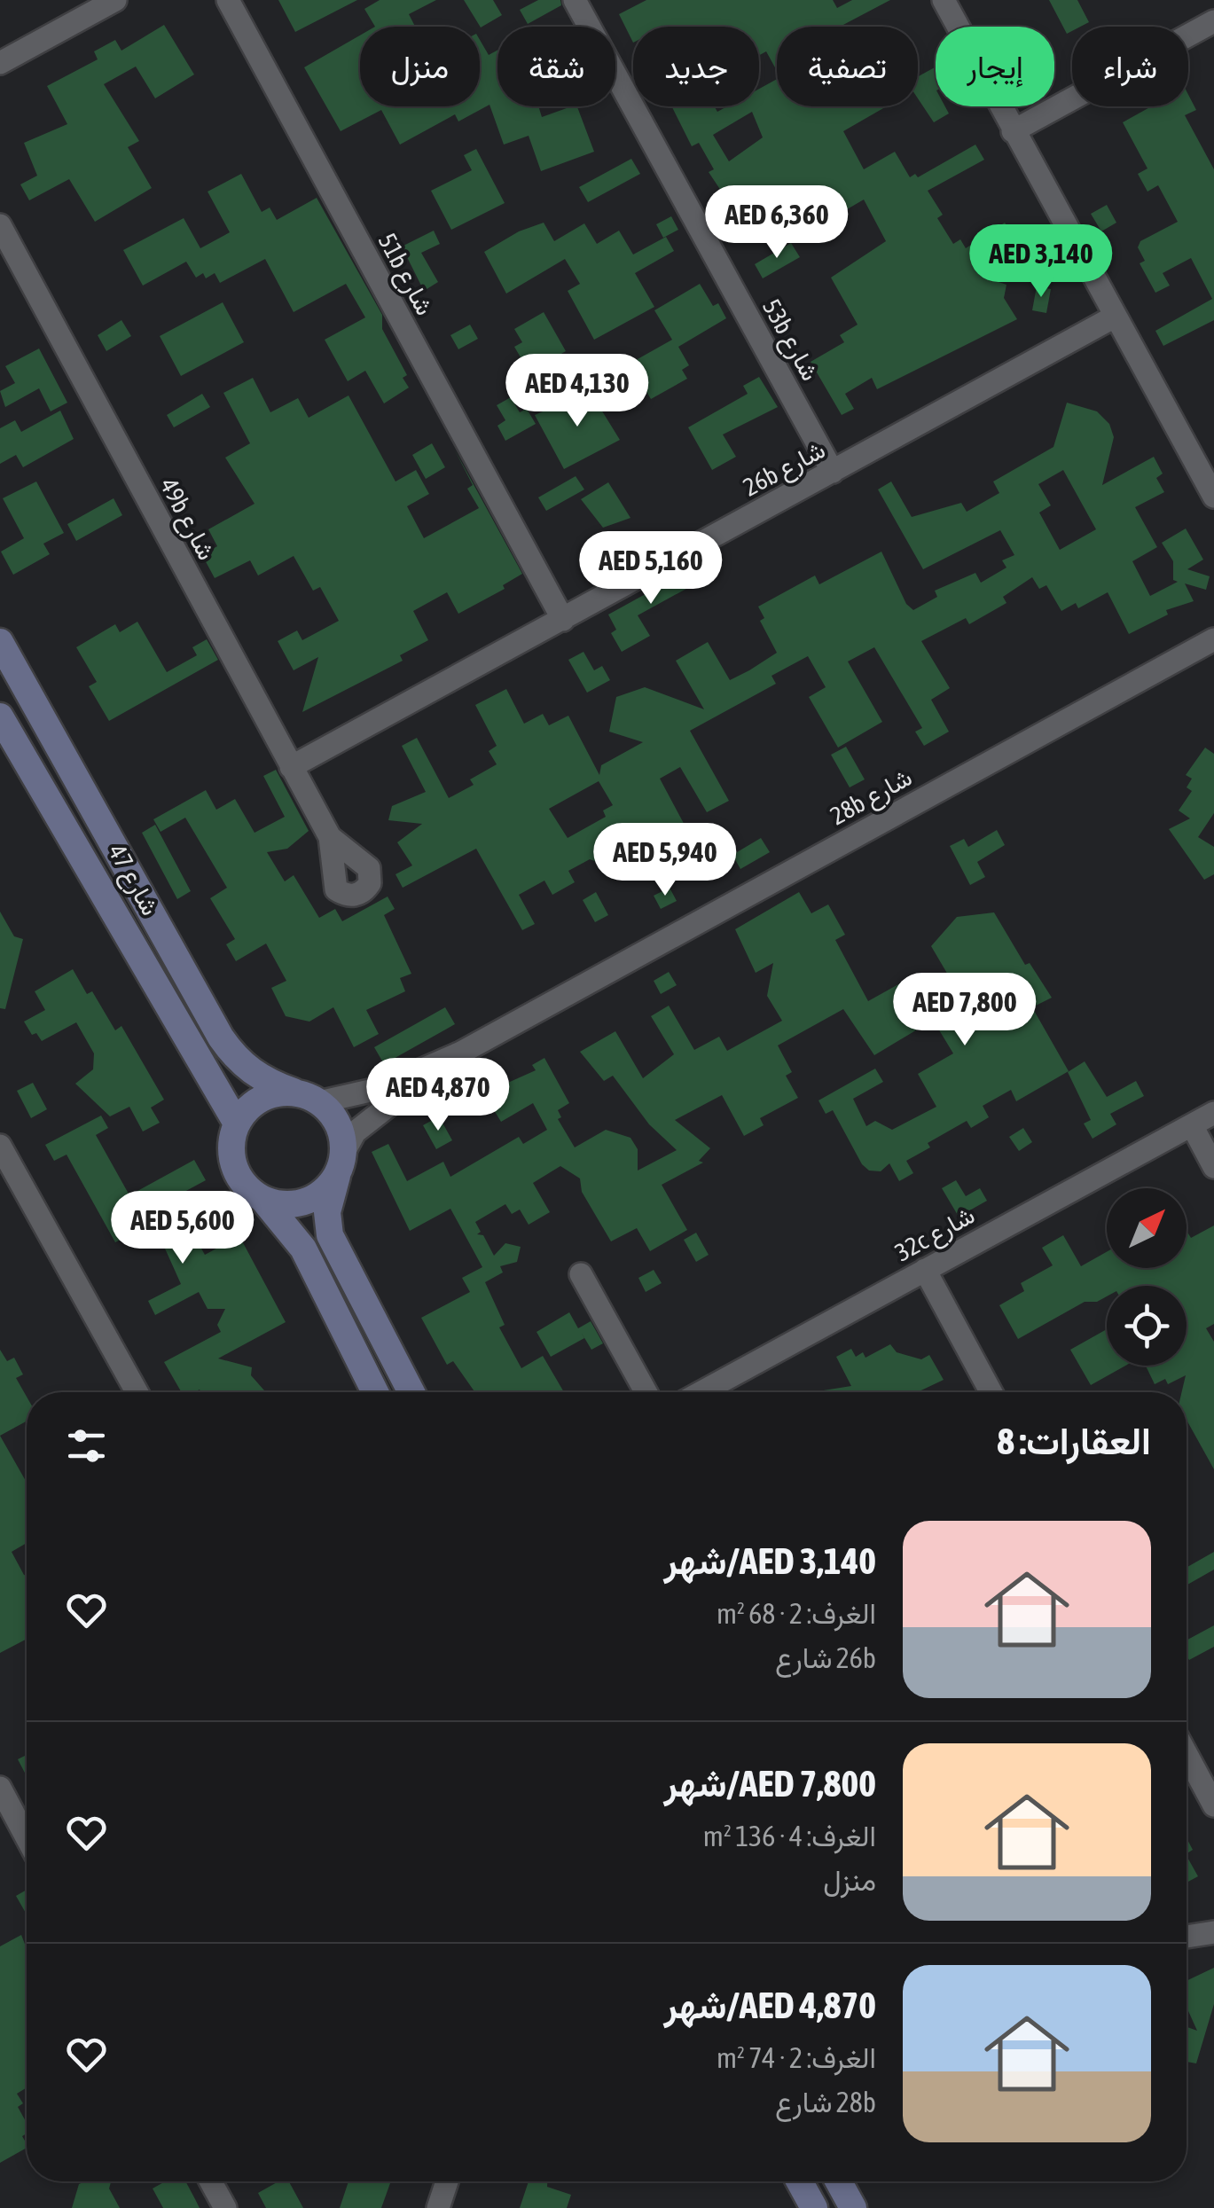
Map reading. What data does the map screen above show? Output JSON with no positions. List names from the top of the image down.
{
  "streets": {
    "street": [
      "51b شارع",
      "53b شارع",
      "26b شارع",
      "49b شارع",
      "28b شارع",
      "شارع 47",
      "32c شارع"
    ]
  },
  "crossings": [
    ["51b شارع", "26b شارع"],
    ["53b شارع", "26b شارع"],
    ["26b شارع", "49b شارع"],
    ["28b شارع", "شارع 47"]
  ],
  "north": "top right",
  "page": {
    "chip": [
      "شراء",
      "إيجار",
      "تصفية",
      "جديد",
      "شقة",
      "منزل"
    ],
    "price": [
      "AED 6,360",
      "AED 3,140",
      "AED 4,130",
      "AED 5,160",
      "AED 5,940",
      "AED 7,800",
      "AED 4,870",
      "AED 5,600"
    ],
    "heading": "العقارات: 8",
    "list": [
      {
        "name": "AED 3,140/شهر",
        "note": "الغرف: 2 · 68 m² · 26b شارع"
      },
      {
        "name": "AED 7,800/شهر",
        "note": "الغرف: 4 · 136 m² · منزل"
      },
      {
        "name": "AED 4,870/شهر",
        "note": "الغرف: 2 · 74 m² · 28b شارع"
      }
    ]
  }
}
